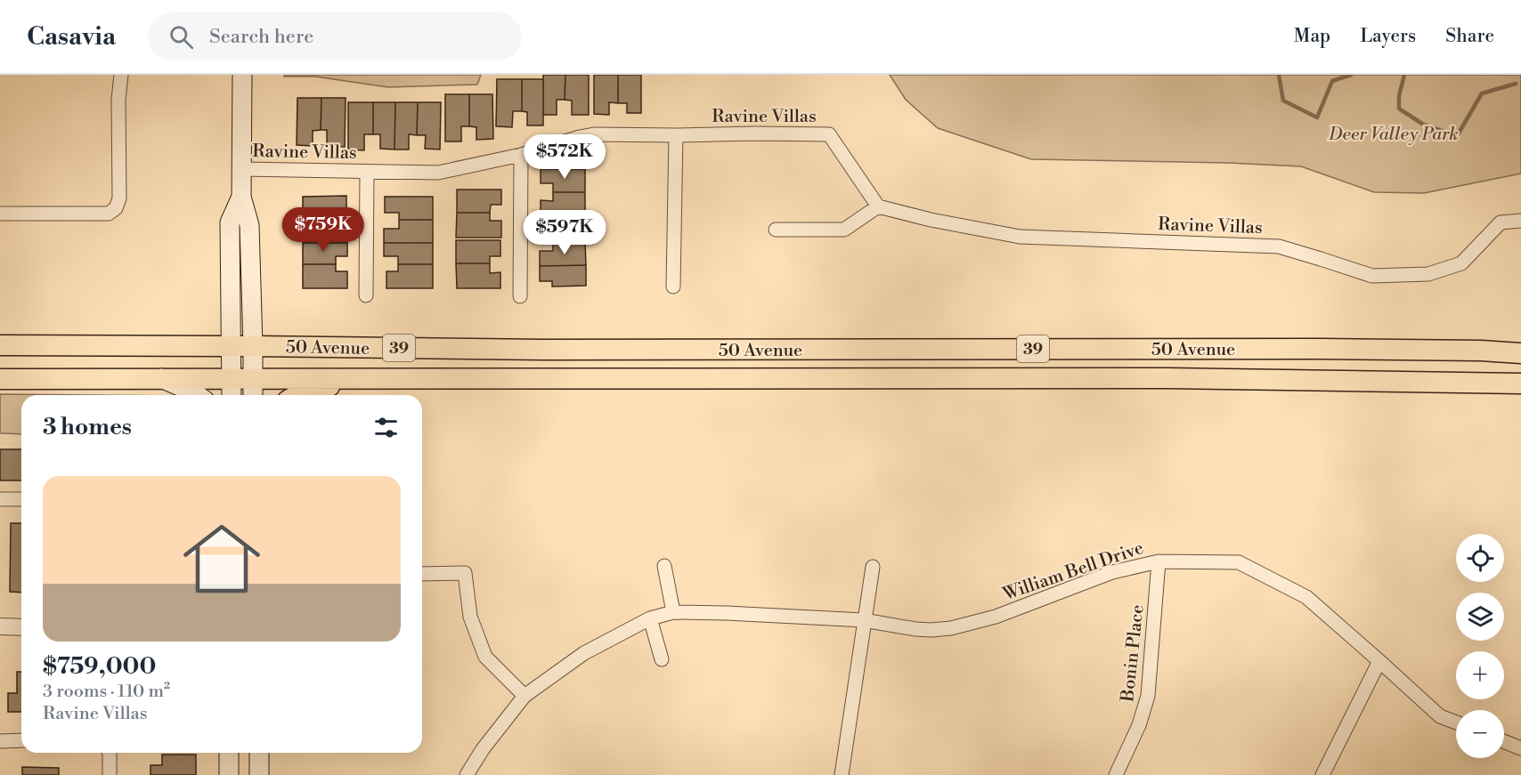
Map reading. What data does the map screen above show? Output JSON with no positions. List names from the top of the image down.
{
  "streets": {
    "main road": ["50 Avenue", "39"],
    "street": ["Ravine Villas", "William Bell Drive", "Bonin Place"]
  },
  "crossings": [
    ["William Bell Drive", "Bonin Place"]
  ],
  "parks": ["Deer Valley Park"],
  "page": {
    "header": "Casavia",
    "search": "Search here",
    "nav": ["Map", "Layers", "Share"],
    "price": ["$572K", "$759K", "$597K"],
    "heading": "3 homes",
    "list": [
      {
        "name": "$759,000",
        "note": "3 rooms · 110 m² · Ravine Villas"
      }
    ],
    "map_buttons": ["+", "−"]
  }
}
